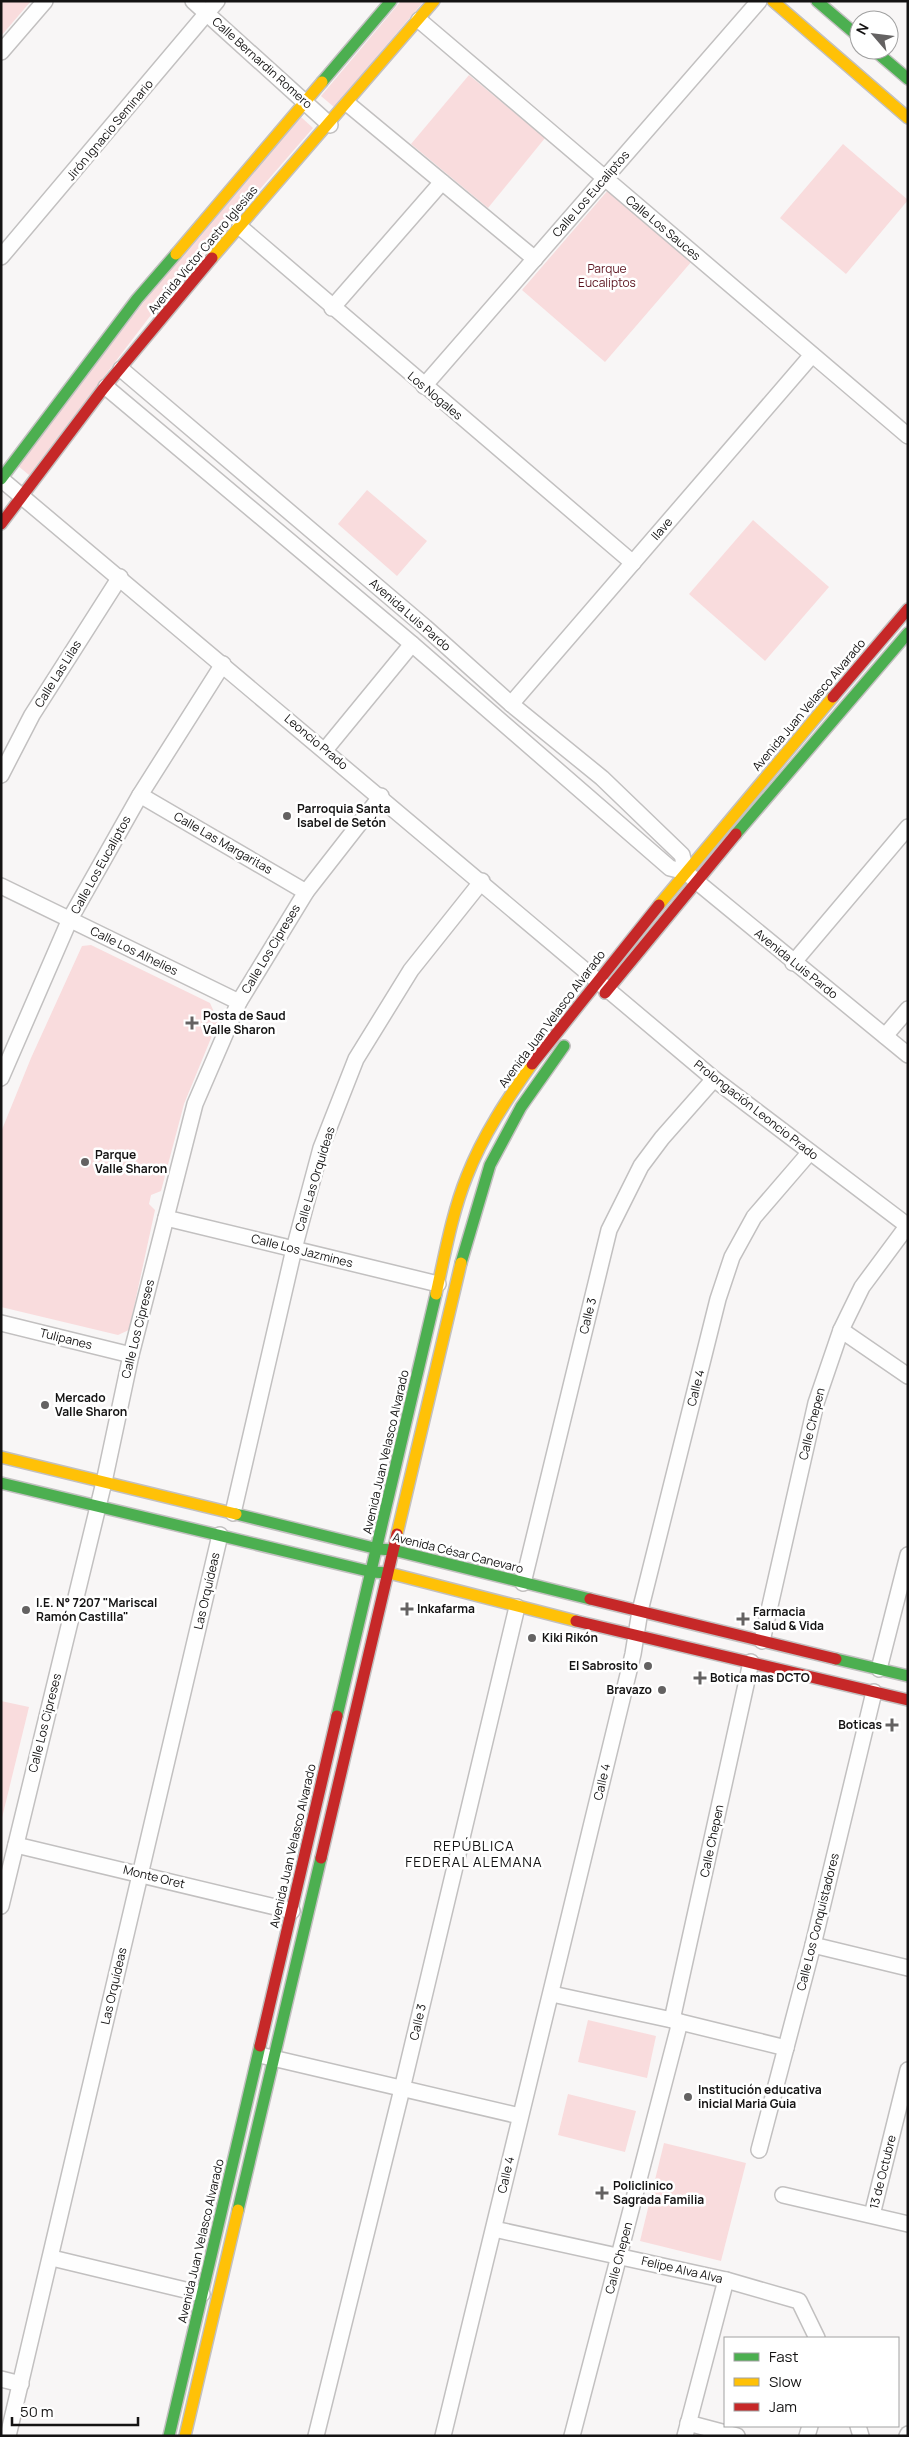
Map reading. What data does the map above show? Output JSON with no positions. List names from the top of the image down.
{
  "streets": {
    "street": [
      "Calle Bernardin Romero",
      "Jirón Ignacio Seminario",
      "Calle Los Eucaliptos",
      "Calle Los Sauces",
      "Avenida Victor Castro Iglesias",
      "Los Nogales",
      "Ilave",
      "Avenida Luis Pardo",
      "Calle Las Lilas",
      "Avenida Juan Velasco Alvarado",
      "Leoncio Prado",
      "Calle Las Margaritas",
      "Calle Los Cipreses",
      "Calle Los Alhelies",
      "Prolongación Leoncio Prado",
      "Calle Las Orquídeas",
      "Calle Los Jazmines",
      "Calle 3",
      "Tulipanes",
      "Calle 4",
      "Calle Chepen",
      "Avenida César Canevaro",
      "Las Orquídeas",
      "Monte Oret",
      "Calle Los Conquistadores",
      "13 de Octubre",
      "Felipe Alva Alva"
    ]
  },
  "crossings": [
    ["Calle Bernardin Romero", "Jirón Ignacio Seminario"],
    ["Calle Bernardin Romero", "Avenida Victor Castro Iglesias"],
    ["Calle Los Eucaliptos", "Calle Los Sauces"],
    ["Calle Los Eucaliptos", "Los Nogales"],
    ["Calle Los Eucaliptos", "Leoncio Prado"],
    ["Calle Los Eucaliptos", "Calle Las Margaritas"],
    ["Calle Los Eucaliptos", "Calle Los Alhelies"],
    ["Calle Los Sauces", "Avenida Victor Castro Iglesias"],
    ["Calle Los Sauces", "Ilave"],
    ["Avenida Victor Castro Iglesias", "Los Nogales"],
    ["Avenida Victor Castro Iglesias", "Avenida Luis Pardo"],
    ["Avenida Victor Castro Iglesias", "Leoncio Prado"],
    ["Los Nogales", "Ilave"],
    ["Ilave", "Avenida Luis Pardo"],
    ["Avenida Luis Pardo", "Avenida Juan Velasco Alvarado"],
    ["Calle Las Lilas", "Leoncio Prado"],
    ["Avenida Juan Velasco Alvarado", "Leoncio Prado"],
    ["Avenida Juan Velasco Alvarado", "Prolongación Leoncio Prado"],
    ["Avenida Juan Velasco Alvarado", "Calle Los Jazmines"],
    ["Avenida Juan Velasco Alvarado", "Avenida César Canevaro"],
    ["Avenida Juan Velasco Alvarado", "Monte Oret"],
    ["Leoncio Prado", "Calle Los Cipreses"],
    ["Leoncio Prado", "Prolongación Leoncio Prado"],
    ["Leoncio Prado", "Calle Las Orquídeas"],
    ["Calle Las Margaritas", "Calle Los Cipreses"],
    ["Calle Los Cipreses", "Calle Los Alhelies"],
    ["Calle Los Cipreses", "Calle Los Jazmines"],
    ["Calle Los Cipreses", "Tulipanes"],
    ["Calle Los Cipreses", "Avenida César Canevaro"],
    ["Calle Los Cipreses", "Monte Oret"],
    ["Prolongación Leoncio Prado", "Calle 3"],
    ["Prolongación Leoncio Prado", "Calle 4"],
    ["Prolongación Leoncio Prado", "Calle Chepen"],
    ["Calle Las Orquídeas", "Calle Los Jazmines"],
    ["Calle Las Orquídeas", "Avenida César Canevaro"],
    ["Calle 3", "Avenida César Canevaro"],
    ["Calle 4", "Avenida César Canevaro"],
    ["Calle 4", "Felipe Alva Alva"],
    ["Calle Chepen", "Avenida César Canevaro"],
    ["Calle Chepen", "Felipe Alva Alva"],
    ["Las Orquídeas", "Monte Oret"]
  ],
  "districts": ["REPÚBLICA FEDERAL ALEMANA"],
  "parks": ["Parque Eucaliptos"],
  "places": {
    "other": [
      "Parroquia Santa Isabel de Setón",
      "Parque Valle Sharon",
      "Mercado Valle Sharon",
      "I.E. N° 7207 \"Mariscal Ramón Castilla\"",
      "Kiki Rikón",
      "El Sabrosito",
      "Bravazo",
      "Institución educativa inicial Maria Guia"
    ],
    "health": [
      "Posta de Saud Valle Sharon",
      "Inkafarma",
      "Farmacia Salud & Vida",
      "Botica mas DCTO",
      "Boticas",
      "Policlinico Sagrada Familia"
    ]
  },
  "legend": ["Fast", "Slow", "Jam"],
  "scale_bar": "50 m",
  "north": "top left"
}
